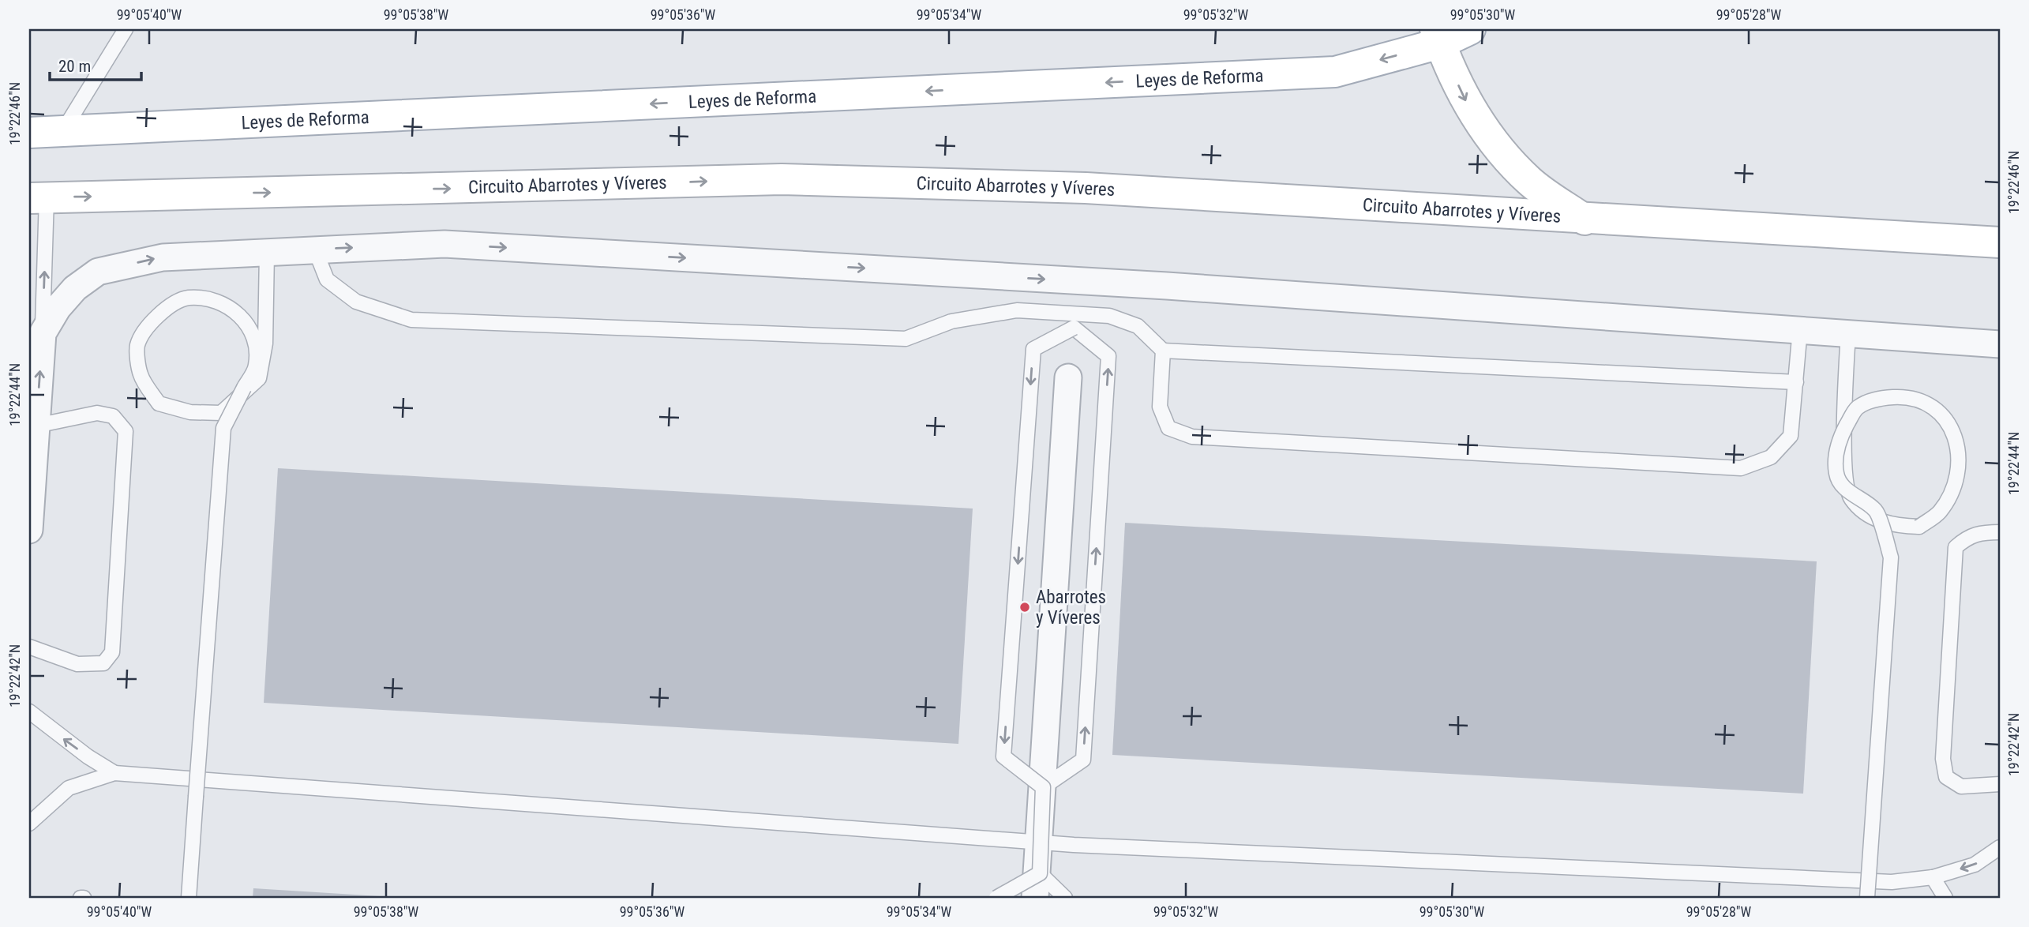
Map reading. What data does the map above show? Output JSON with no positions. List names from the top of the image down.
{
  "streets": {
    "main road": ["Leyes de Reforma", "Circuito Abarrotes y Víveres"]
  },
  "one_way": ["Leyes de Reforma", "Circuito Abarrotes y Víveres"],
  "places": ["Abarrotes y Víveres"],
  "scale_bar": "20 m",
  "coordinates": [
    "99°05'40\"W",
    "99°05'38\"W",
    "99°05'36\"W",
    "99°05'34\"W",
    "99°05'32\"W",
    "99°05'30\"W",
    "99°05'28\"W",
    "19°22'46\"N",
    "19°22'44\"N",
    "19°22'42\"N"
  ]
}
